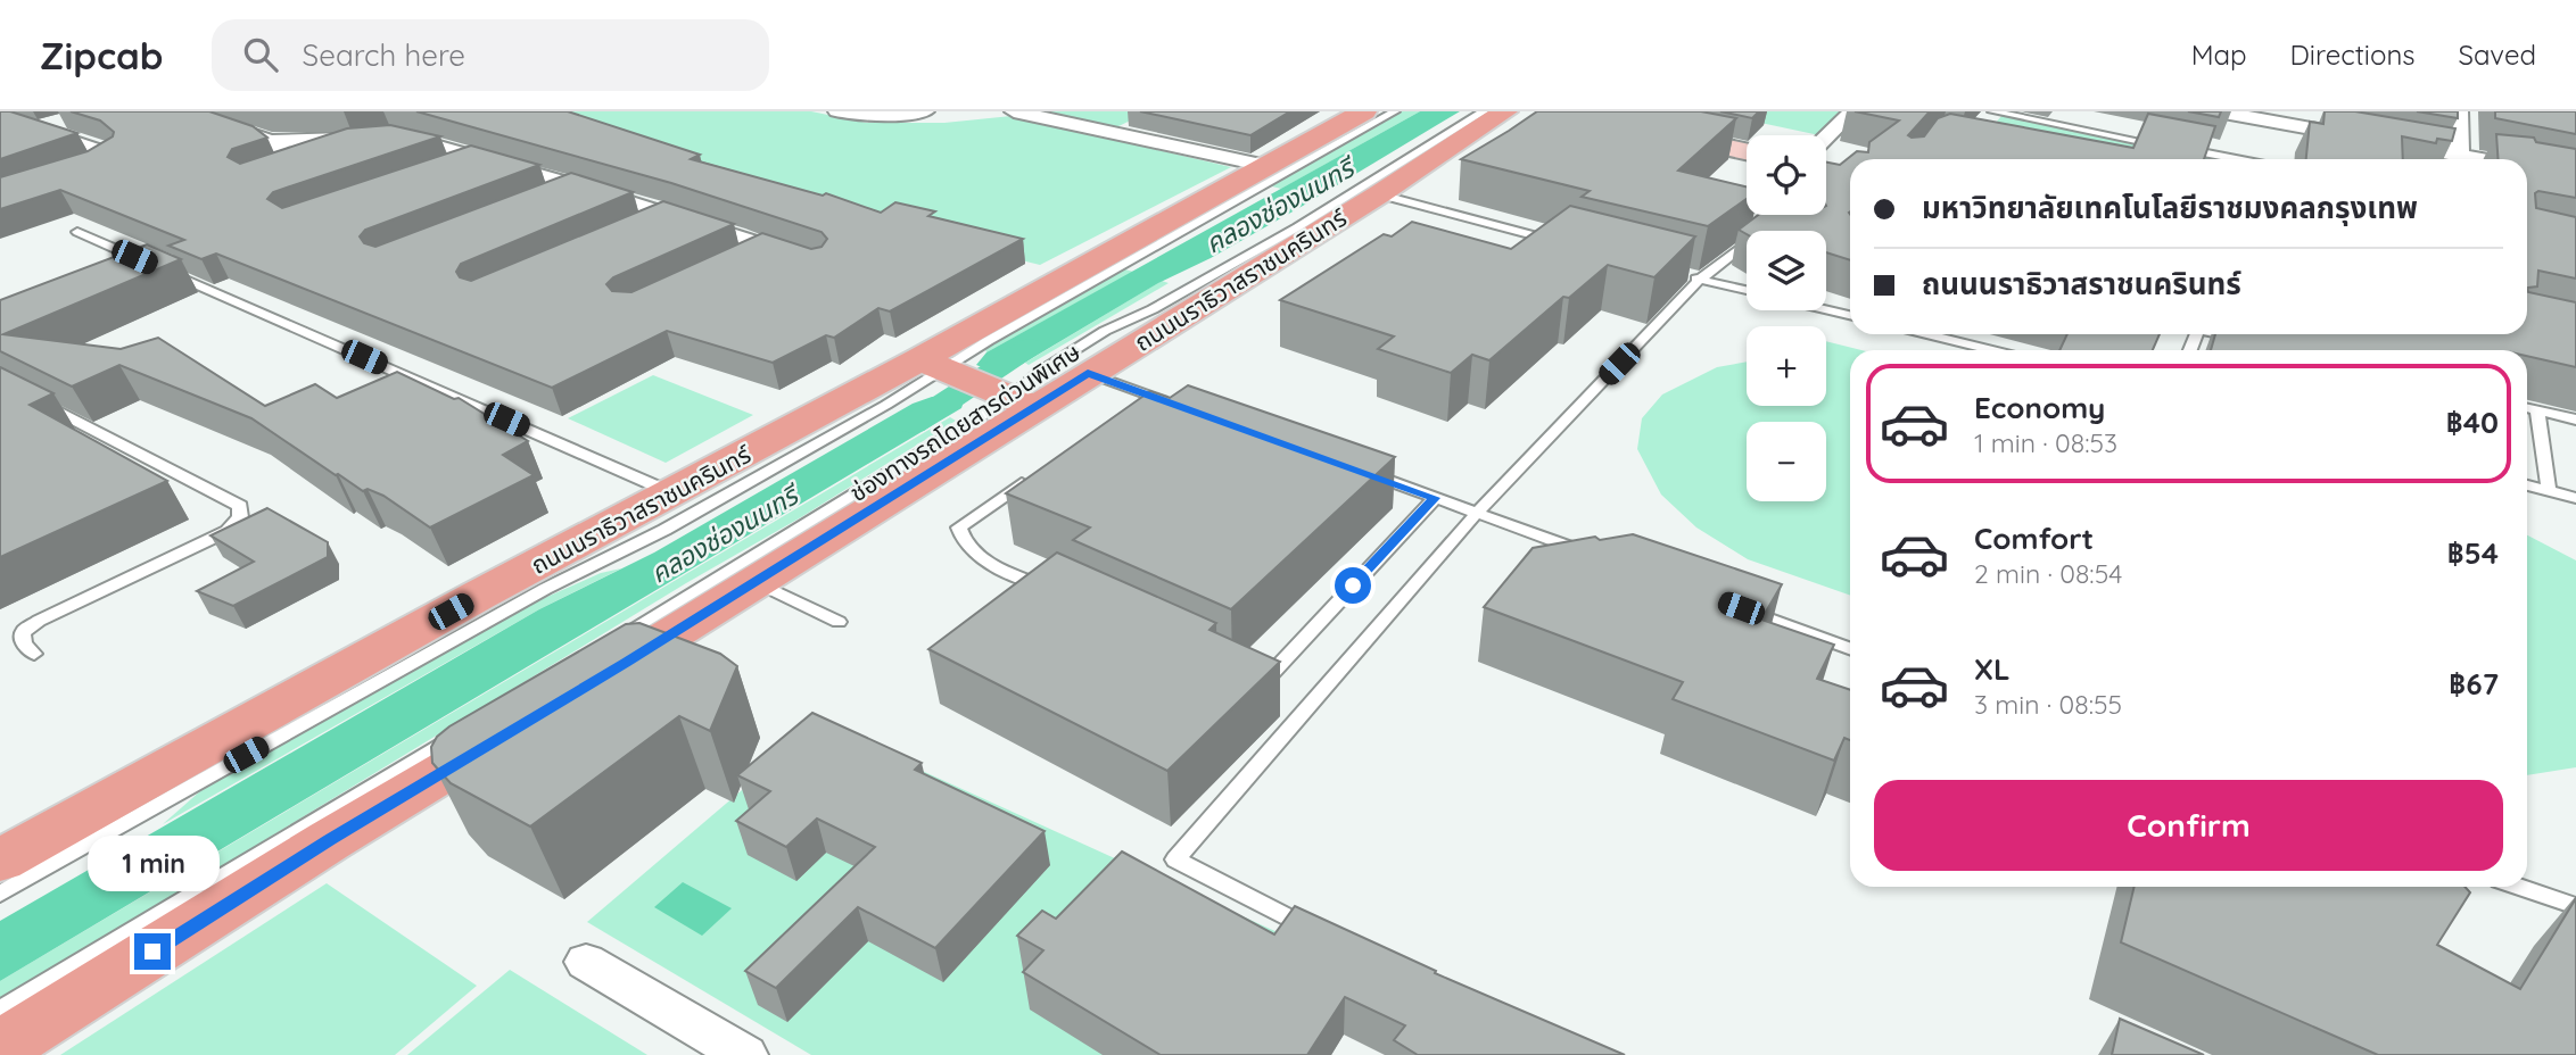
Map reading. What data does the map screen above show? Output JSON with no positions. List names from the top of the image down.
{
  "streets": {
    "main road": ["ถนนนราธิวาสราชนครินทร์"],
    "lane": ["ช่องทางรถโดยสารด่วนพิเศษ"]
  },
  "crossings": [
    ["ถนนนราธิวาสราชนครินทร์", "ช่องทางรถโดยสารด่วนพิเศษ"]
  ],
  "water": ["คลองช่องนนทรี"],
  "page": {
    "header": "Zipcab",
    "search": "Search here",
    "nav": ["Map", "Directions", "Saved"],
    "map_buttons": ["+", "−"],
    "banner": ["มหาวิทยาลัยเทคโนโลยีราชมงคลกรุงเทพ", "ถนนนราธิวาสราชนครินทร์"],
    "list": [
      {
        "name": "Economy",
        "note": "1 min · 08:53",
        "value": "฿40"
      },
      {
        "name": "Comfort",
        "note": "2 min · 08:54",
        "value": "฿54"
      },
      {
        "name": "XL",
        "note": "3 min · 08:55",
        "value": "฿67"
      }
    ],
    "buttons": "Confirm",
    "bubble": "1 min"
  }
}
